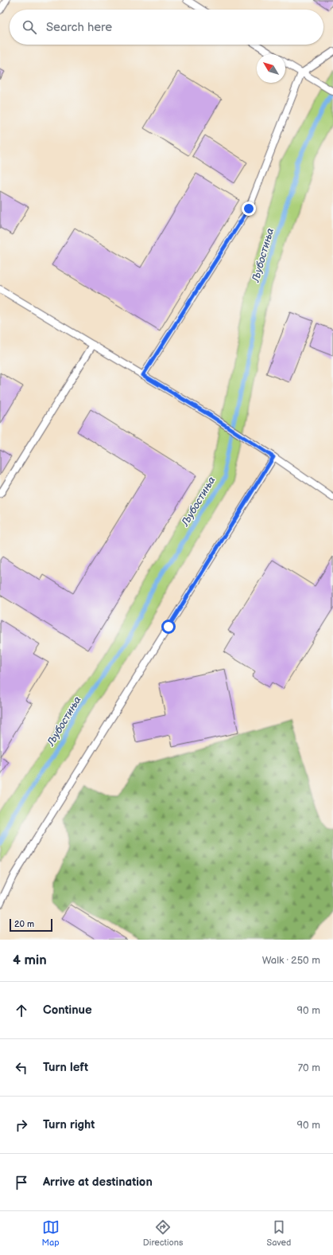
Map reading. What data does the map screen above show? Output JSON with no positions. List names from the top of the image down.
{
  "water": ["Љубостиња"],
  "scale_bar": "20 m",
  "north": "top left",
  "page": {
    "search": "Search here",
    "scale": "20 m",
    "heading": ["4 min", "Walk · 250 m"],
    "list": [
      ["Continue", "90 m"],
      ["Turn left", "70 m"],
      ["Turn right", "90 m"],
      "Arrive at destination"
    ],
    "nav": ["Map", "Directions", "Saved"]
  }
}
